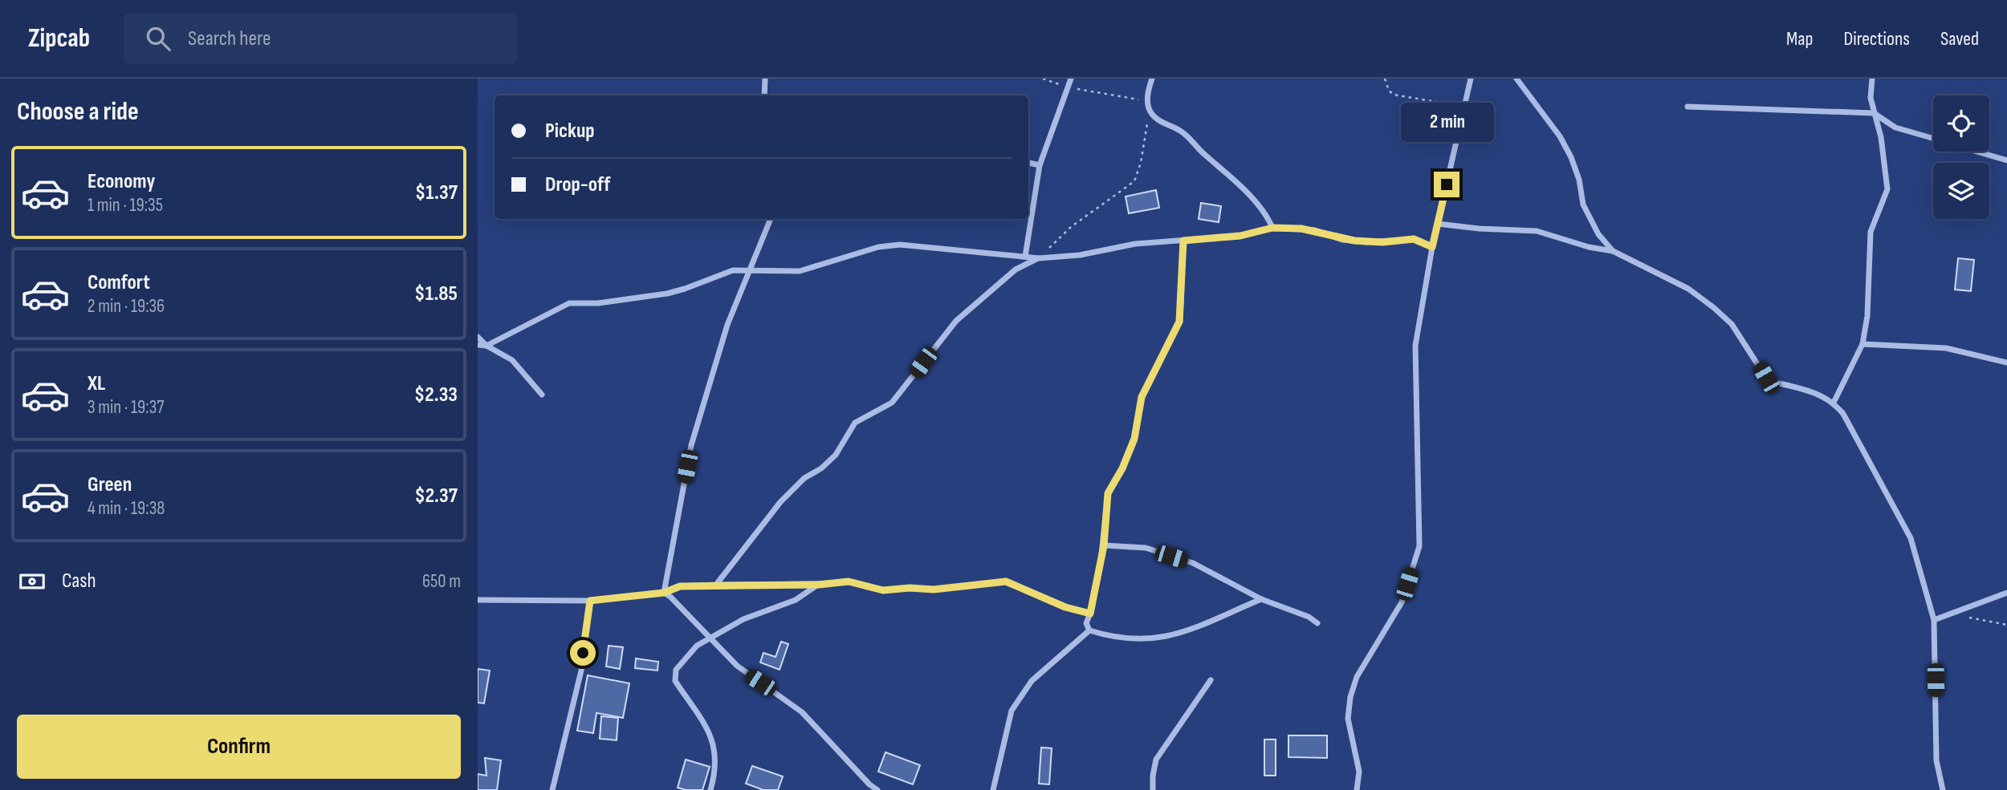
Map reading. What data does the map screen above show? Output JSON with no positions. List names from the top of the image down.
{
  "page": {
    "header": "Zipcab",
    "search": "Search here",
    "nav": ["Map", "Directions", "Saved"],
    "heading": "Choose a ride",
    "banner": ["Pickup", "Drop-off"],
    "bubble": "2 min",
    "list": [
      {
        "name": "Economy",
        "note": "1 min · 19:35",
        "value": "$1.37"
      },
      {
        "name": "Comfort",
        "note": "2 min · 19:36",
        "value": "$1.85"
      },
      {
        "name": "XL",
        "note": "3 min · 19:37",
        "value": "$2.33"
      },
      {
        "name": "Green",
        "note": "4 min · 19:38",
        "value": "$2.37"
      }
    ],
    "pay": ["Cash", "650 m"],
    "buttons": "Confirm"
  }
}
